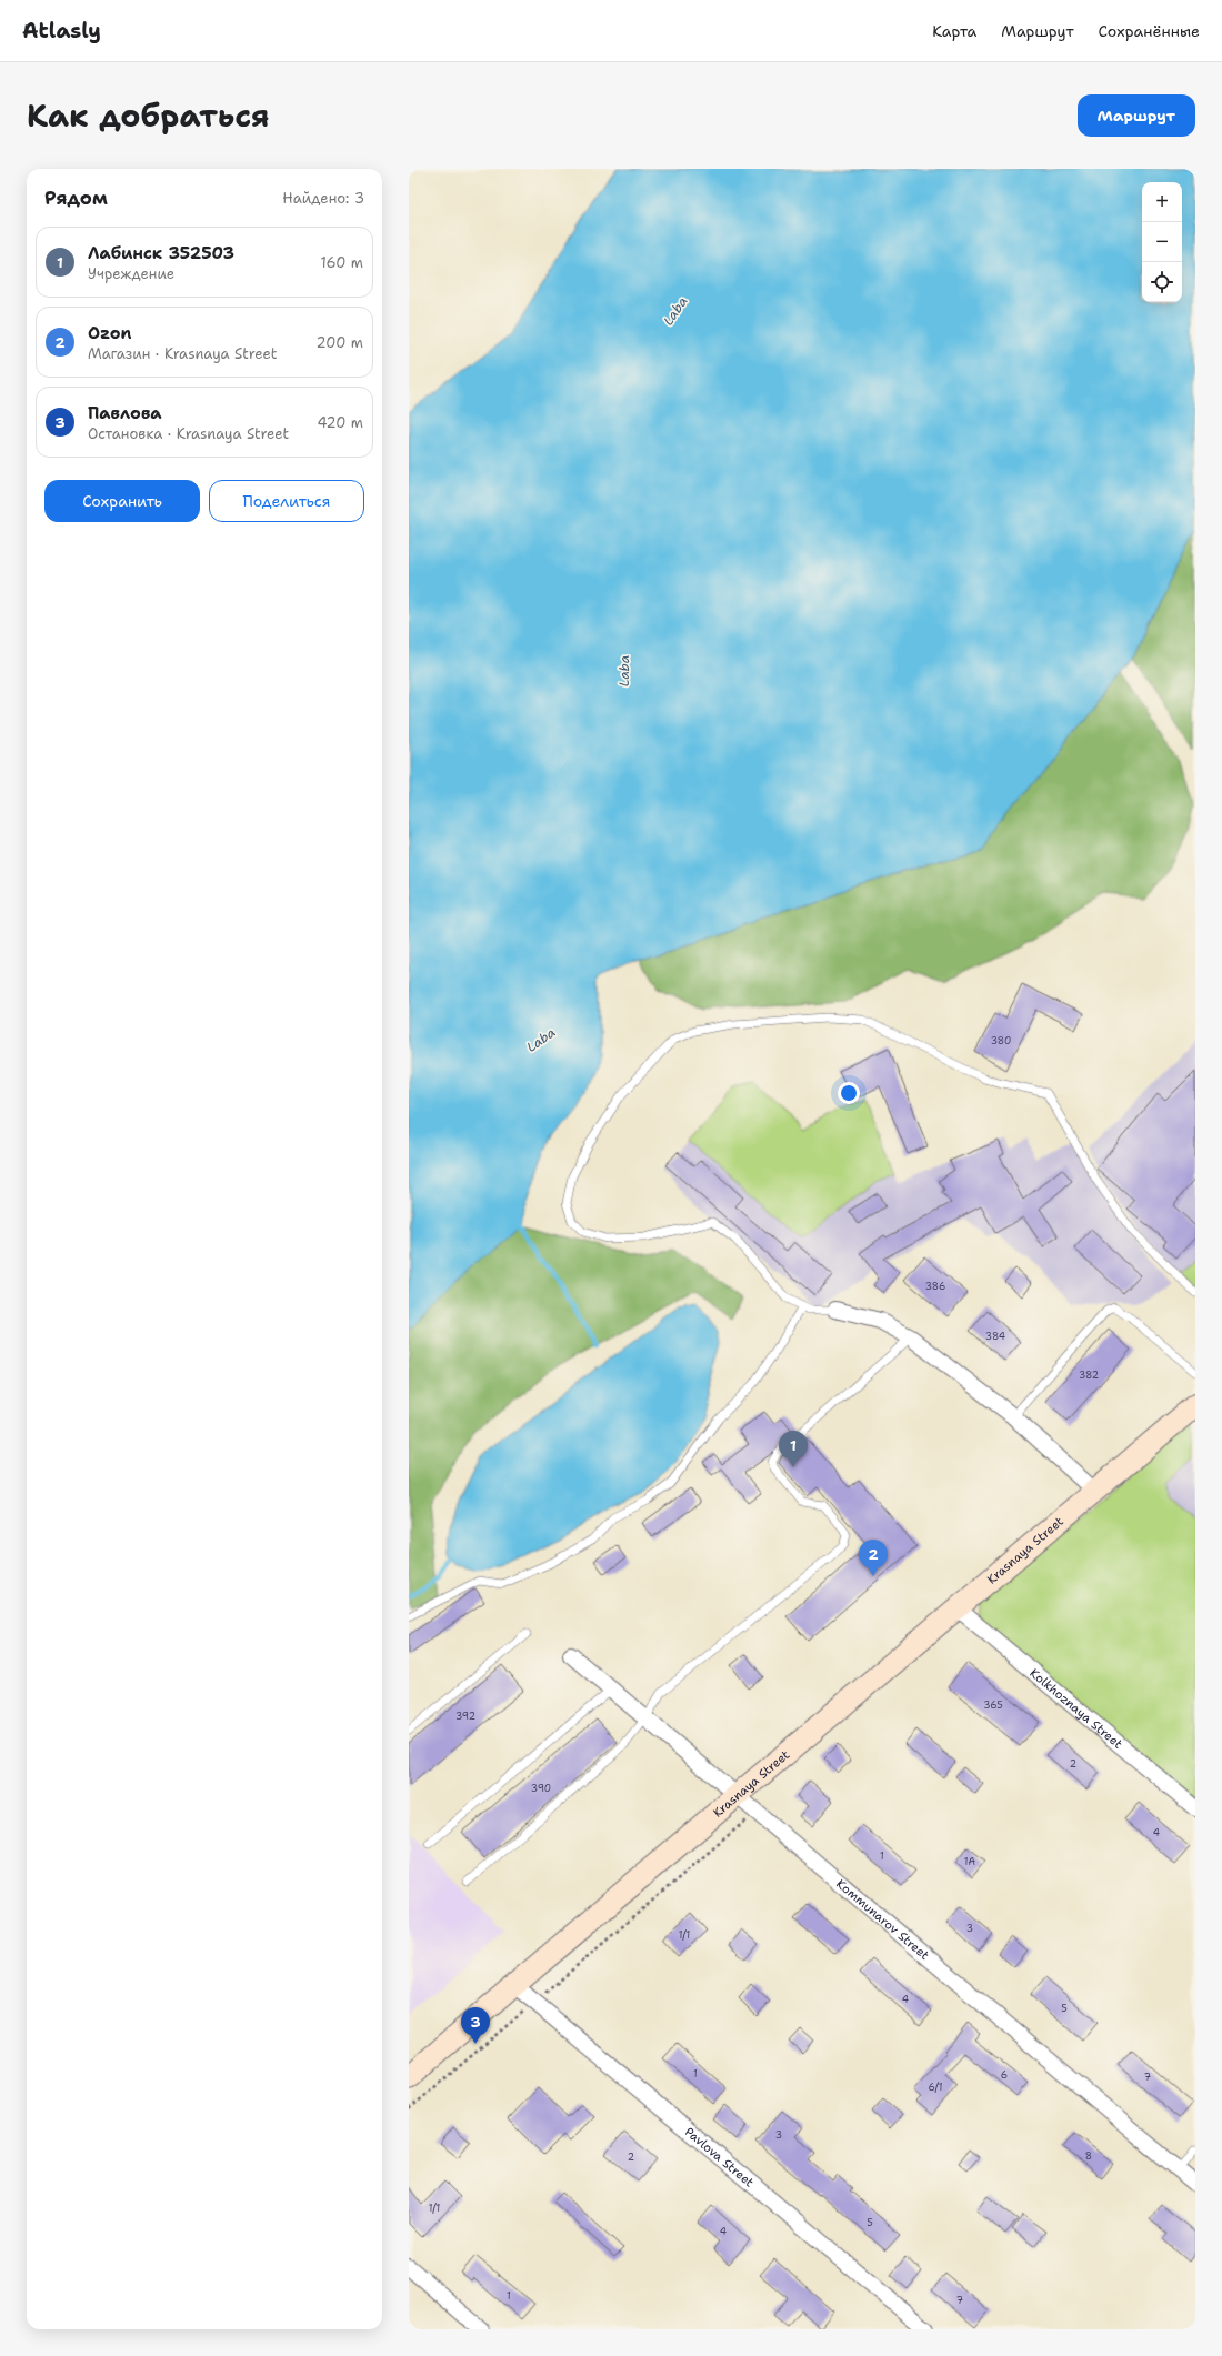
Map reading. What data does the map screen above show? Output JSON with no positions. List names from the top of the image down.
{
  "streets": {
    "street": [
      "Krasnaya Street",
      "Kolkhoznaya Street",
      "Kommunarov Street",
      "Pavlova Street"
    ]
  },
  "crossings": [
    ["Krasnaya Street", "Kolkhoznaya Street"],
    ["Krasnaya Street", "Kommunarov Street"],
    ["Krasnaya Street", "Pavlova Street"]
  ],
  "water": ["Laba"],
  "house_numbers": [
    "380",
    "386",
    "384",
    "382",
    "365",
    "392",
    "2",
    "390",
    "4",
    "1",
    "1А",
    "3",
    "1/1",
    "4",
    "5",
    "1",
    "6",
    "7",
    "6/1",
    "3",
    "8",
    "2",
    "1/1",
    "5",
    "4",
    "1",
    "7"
  ],
  "page": {
    "header": "Atlasly",
    "nav": ["Карта", "Маршрут", "Сохранённые"],
    "title": "Как добраться",
    "buttons": [
      "Маршрут",
      ["Сохранить", "Поделиться"]
    ],
    "heading": ["Рядом", "Найдено: 3"],
    "map_buttons": ["+", "−"],
    "list": [
      {
        "mark": "1",
        "name": "Лабинск 352503",
        "note": "Учреждение",
        "value": "160 m"
      },
      {
        "mark": "2",
        "name": "Ozon",
        "note": "Магазин · Krasnaya Street",
        "value": "200 m"
      },
      {
        "mark": "3",
        "name": "Павлова",
        "note": "Остановка · Krasnaya Street",
        "value": "420 m"
      }
    ],
    "pins": ["1", "2", "3"]
  }
}
